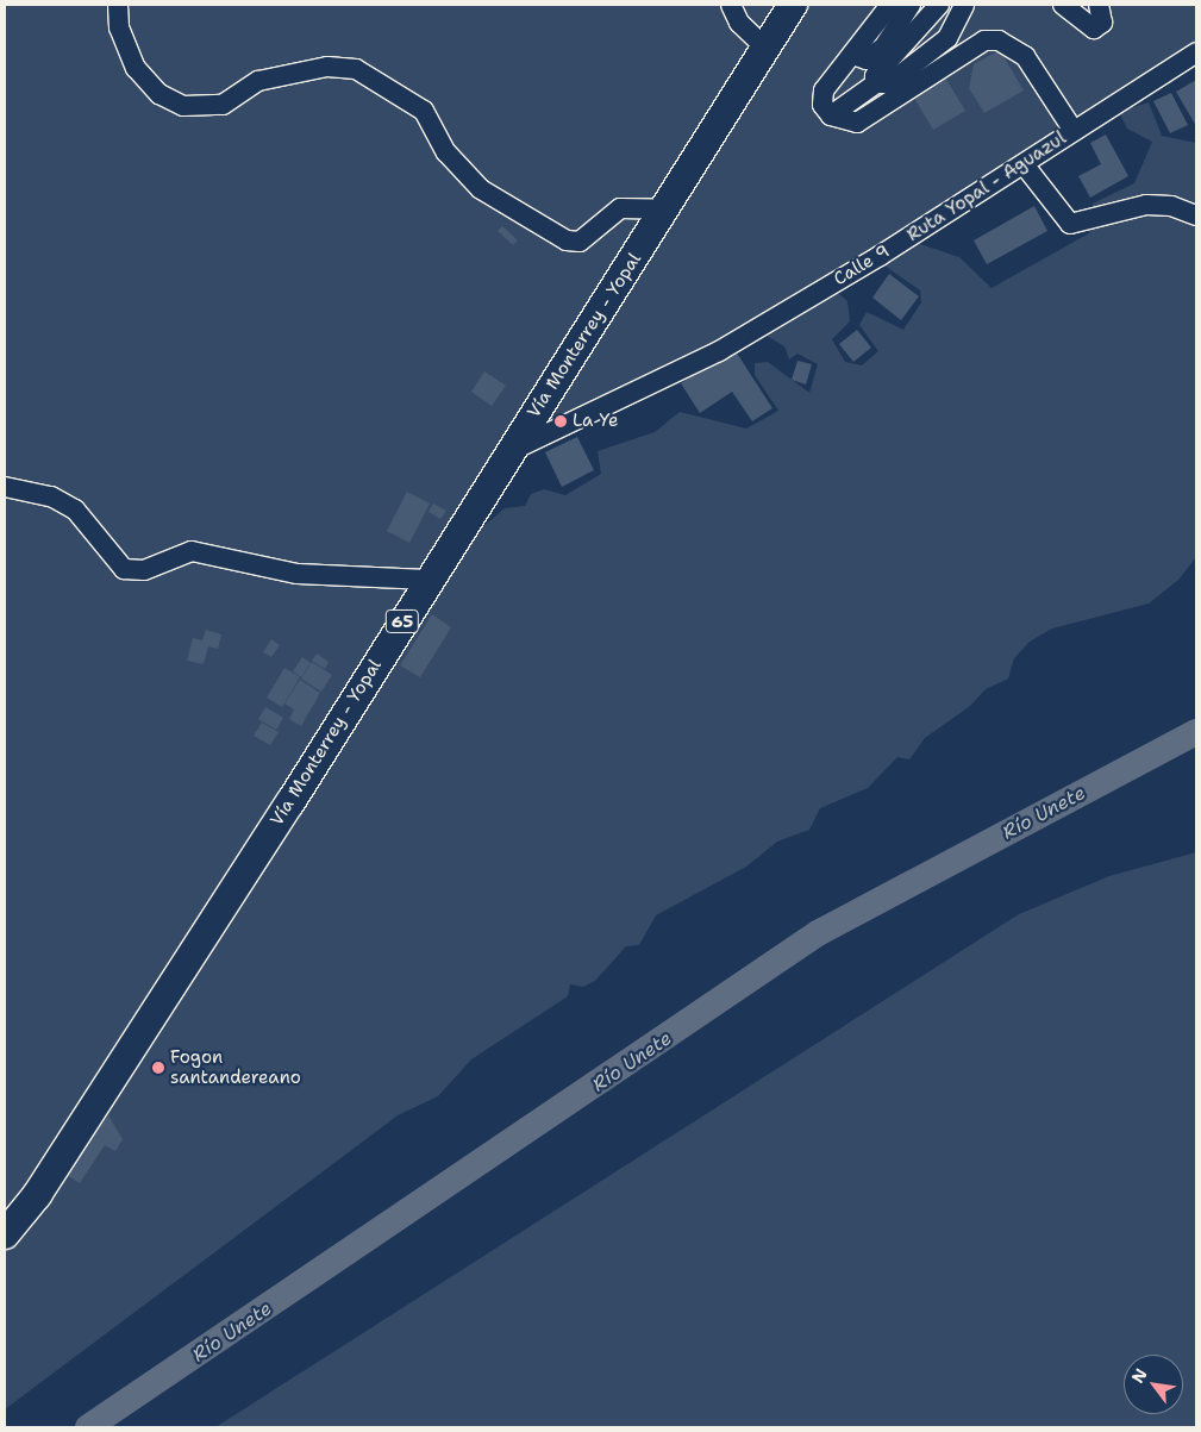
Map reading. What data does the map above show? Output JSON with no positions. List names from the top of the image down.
{
  "streets": {
    "highway": ["Vía Monterrey - Yopal", "65"],
    "street": ["Ruta Yopal - Aguazul"]
  },
  "crossings": [
    ["Ruta Yopal - Aguazul", "Vía Monterrey - Yopal"]
  ],
  "water": ["Río Unete"],
  "places": ["La Ye", "Fogon santandereano"],
  "north": "top left"
}
